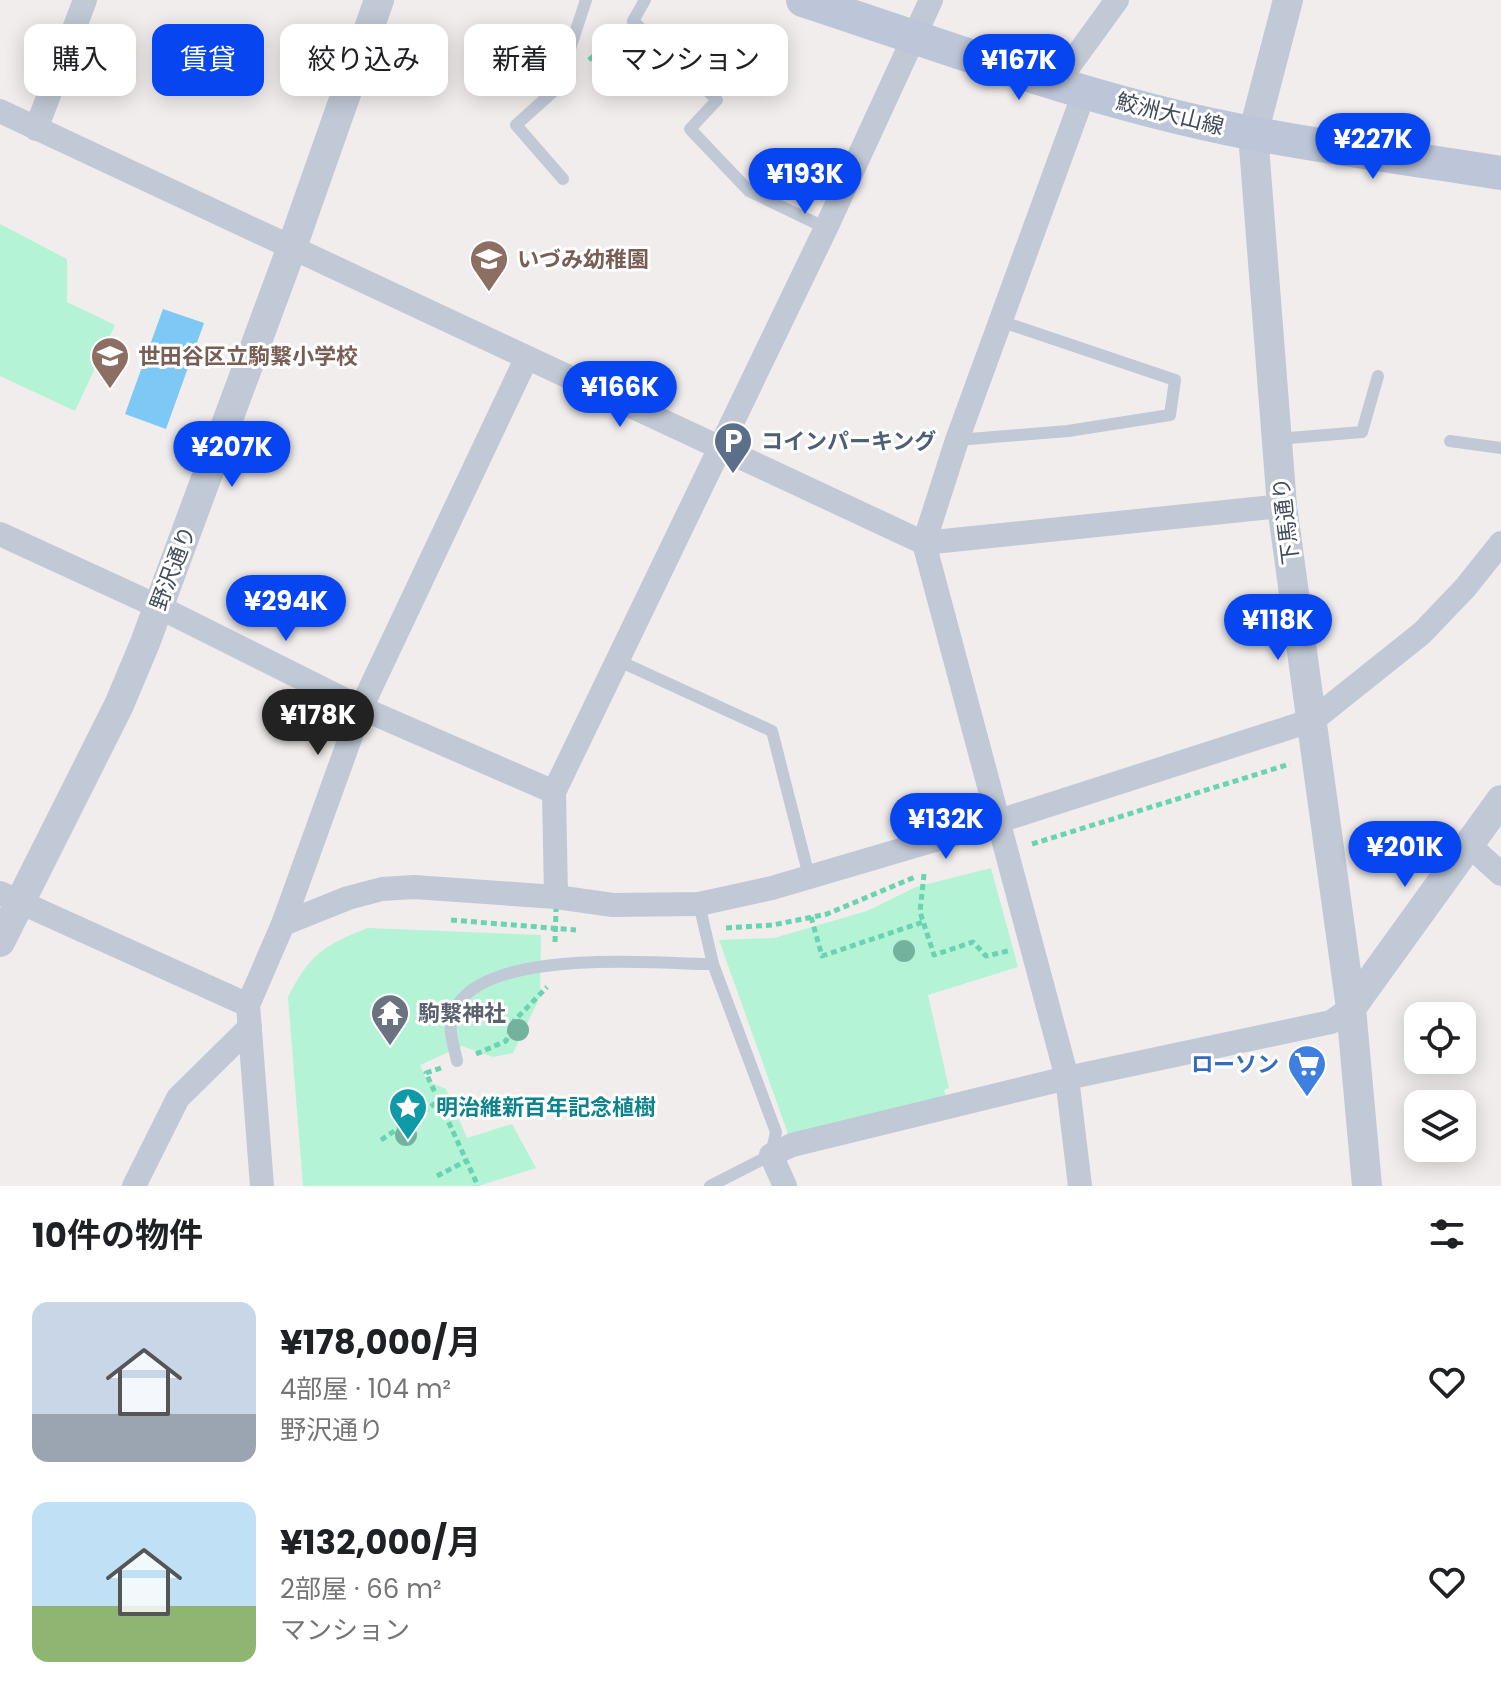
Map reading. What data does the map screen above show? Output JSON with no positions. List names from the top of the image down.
{
  "streets": {
    "main road": ["鮫洲大山線"],
    "street": ["下馬通り", "野沢通り"]
  },
  "crossings": [
    ["鮫洲大山線", "下馬通り"]
  ],
  "places": {
    "school or university": ["いづみ幼稚園", "世田谷区立駒繋小学校"],
    "parking": ["コインパーキング"],
    "temple": ["駒繋神社"],
    "supermarket": ["ローソン"],
    "place": ["明治維新百年記念植樹"]
  },
  "page": {
    "chip": [
      "購入",
      "賃貸",
      "絞り込み",
      "新着",
      "マンション"
    ],
    "price": [
      "¥167K",
      "¥227K",
      "¥193K",
      "¥166K",
      "¥207K",
      "¥294K",
      "¥118K",
      "¥178K",
      "¥132K",
      "¥201K"
    ],
    "heading": "10件の物件",
    "list": [
      {
        "name": "¥178,000/月",
        "note": "4部屋 · 104 m² · 野沢通り"
      },
      {
        "name": "¥132,000/月",
        "note": "2部屋 · 66 m² · マンション"
      }
    ]
  }
}
